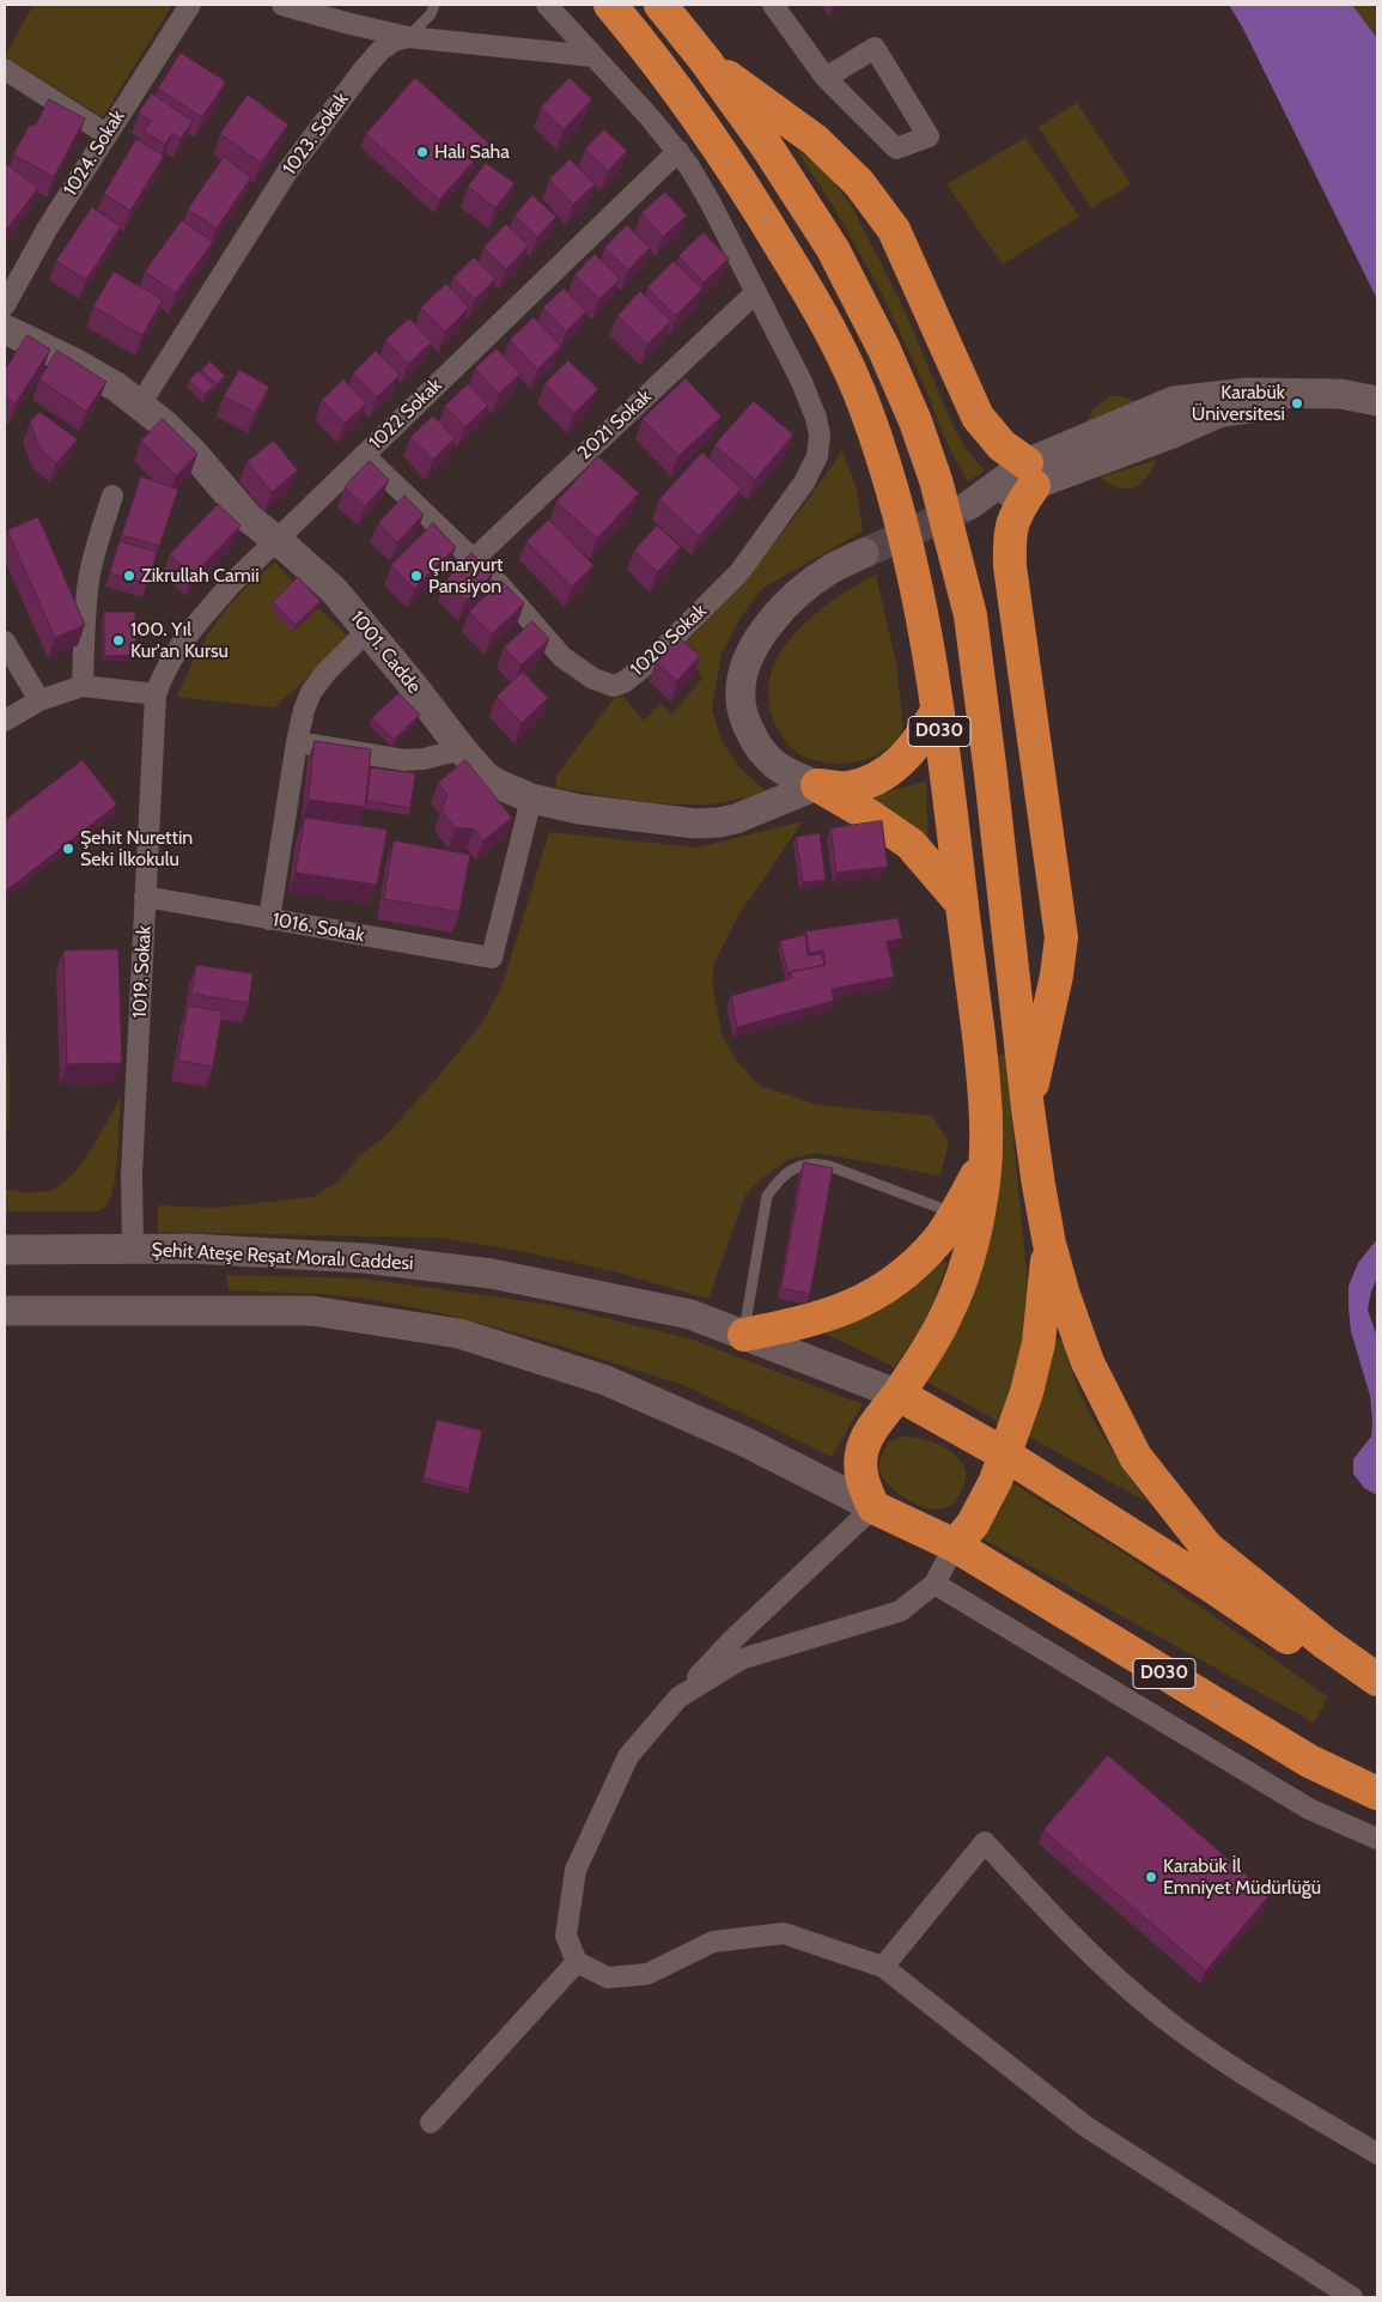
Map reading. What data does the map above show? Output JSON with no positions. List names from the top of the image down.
{
  "streets": {
    "highway": ["D030"],
    "main road": ["1001. Cadde", "Şehit Ateşe Reşat Moralı Caddesi"],
    "street": [
      "1023. Sokak",
      "1024. Sokak",
      "1022 Sokak",
      "2021 Sokak",
      "1020 Sokak",
      "1016. Sokak",
      "1019. Sokak"
    ]
  },
  "crossings": [
    ["1023. Sokak", "1001. Cadde"],
    ["1022 Sokak", "1020 Sokak"],
    ["1022 Sokak", "1001. Cadde"],
    ["1022 Sokak", "1019. Sokak"],
    ["2021 Sokak", "1020 Sokak"],
    ["1001. Cadde", "1016. Sokak"],
    ["D030", "Şehit Ateşe Reşat Moralı Caddesi"],
    ["1016. Sokak", "1019. Sokak"],
    ["1019. Sokak", "Şehit Ateşe Reşat Moralı Caddesi"]
  ],
  "places": [
    "Halı Saha",
    "Karabük Üniversitesi",
    "Zikrullah Camii",
    "Çınaryurt Pansiyon",
    "100. Yıl Kur'an Kursu",
    "Şehit Nurettin Seki İlkokulu",
    "Karabük İl Emniyet Müdürlüğü"
  ]
}
